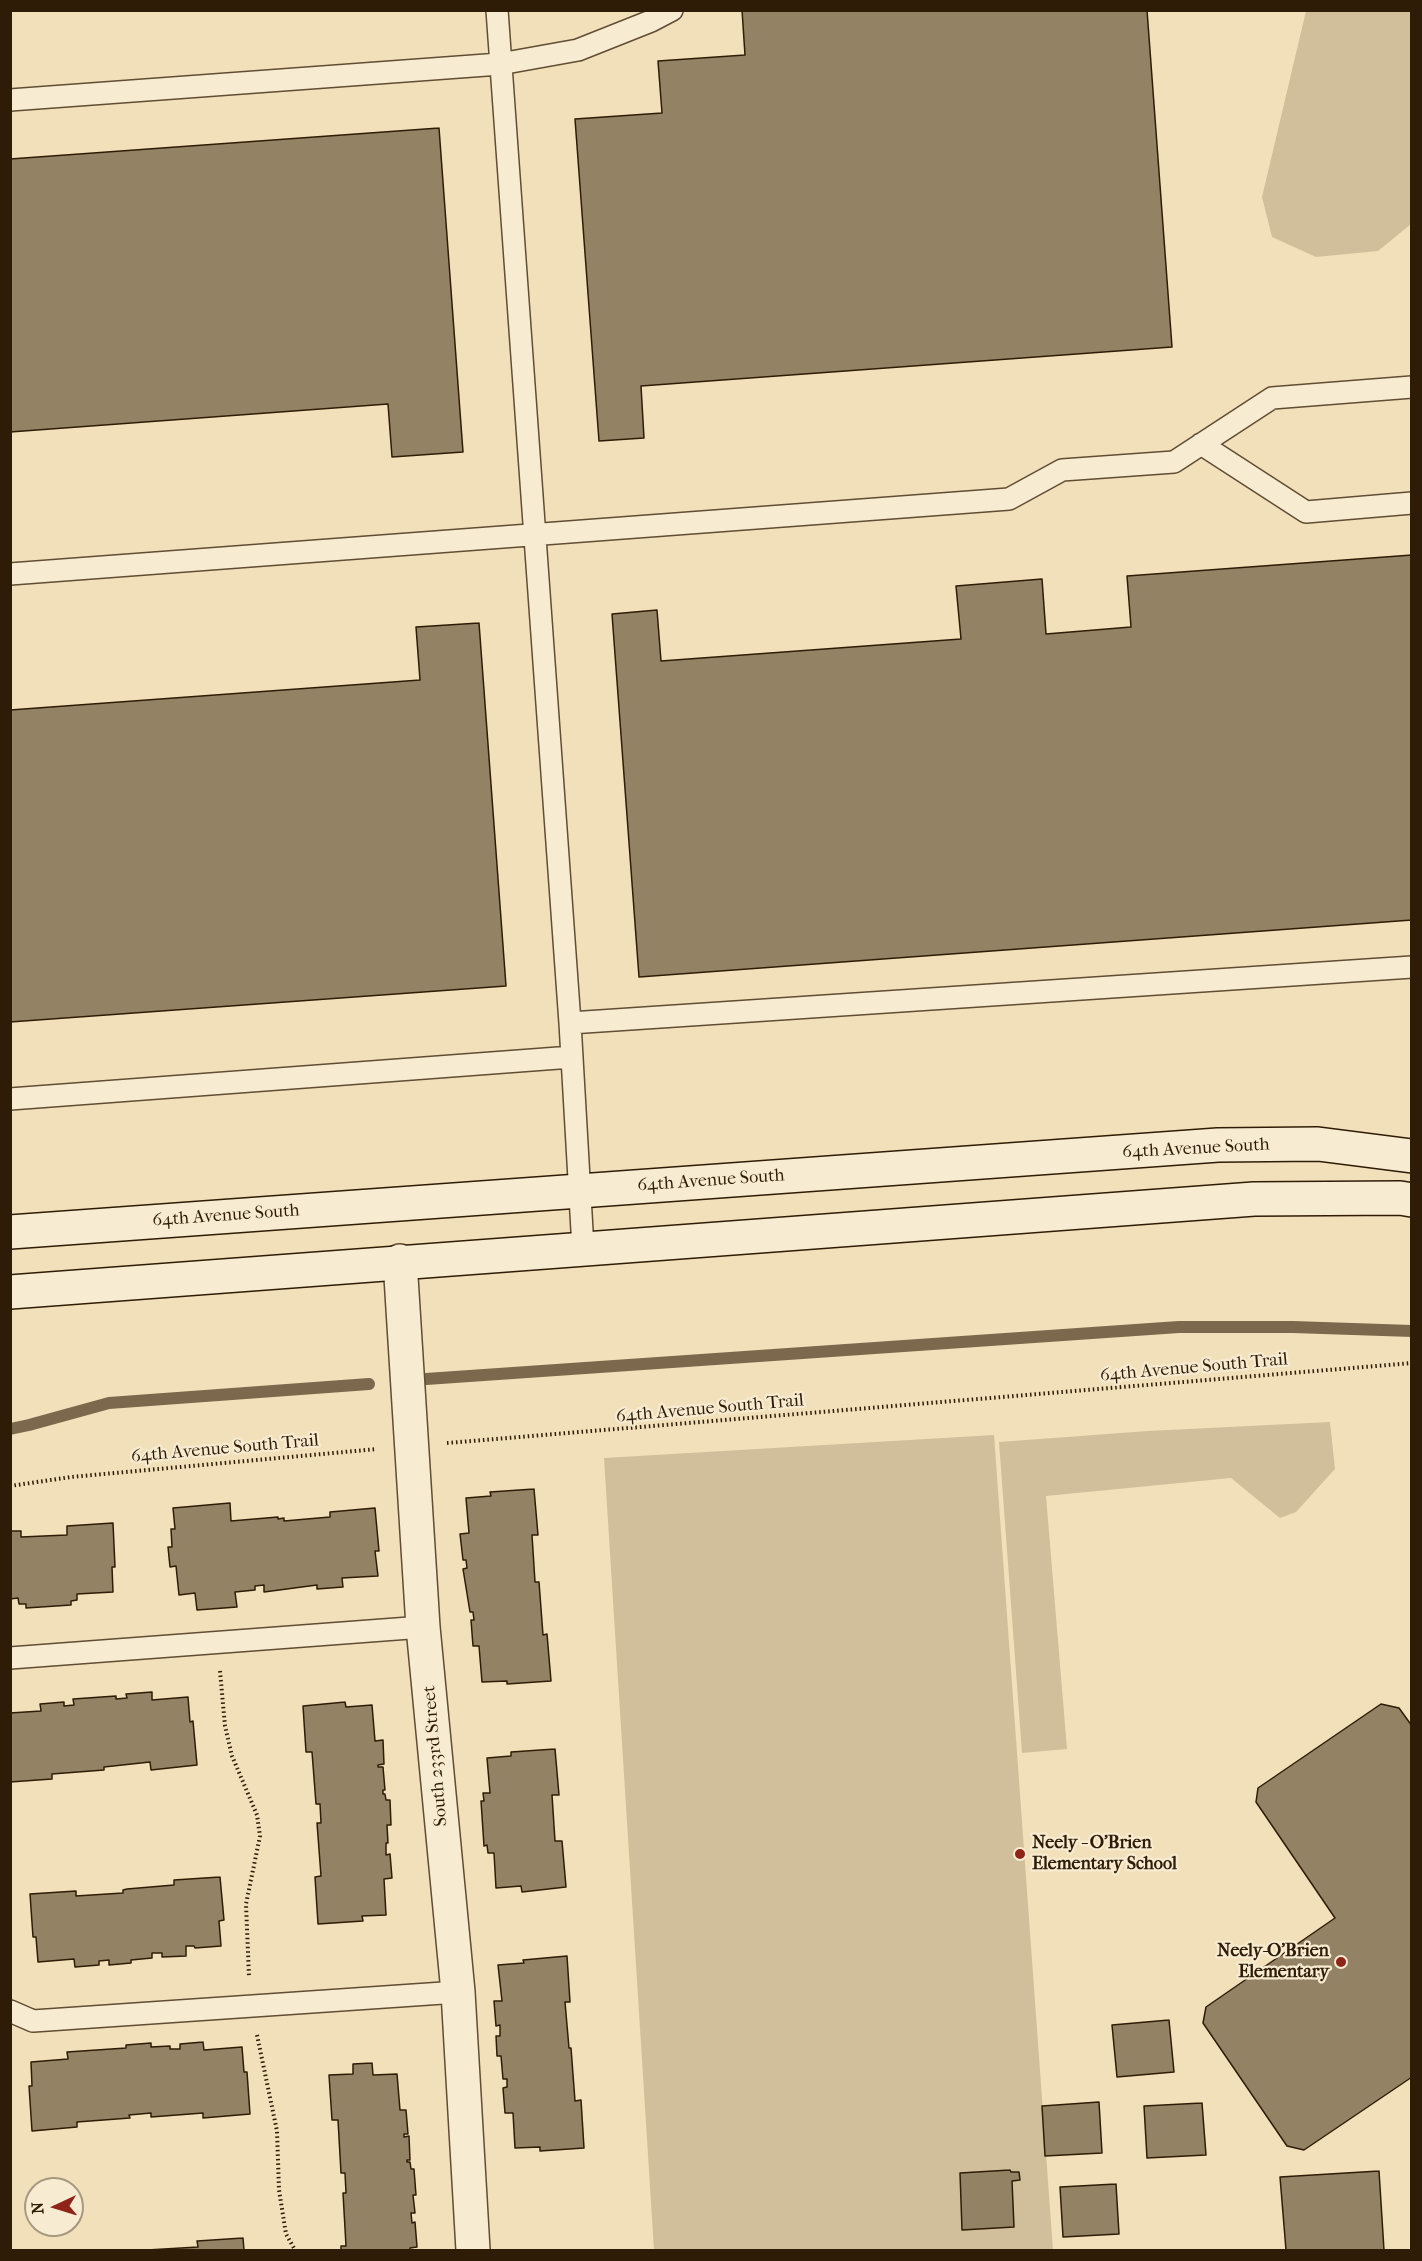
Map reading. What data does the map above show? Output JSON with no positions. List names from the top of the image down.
{
  "streets": {
    "street": ["64th Avenue South", "South 233rd Street"],
    "path": ["64th Avenue South Trail"]
  },
  "crossings": [
    ["64th Avenue South Trail", "South 233rd Street"]
  ],
  "places": ["Neely - O'Brien Elementary School", "Neely-O'Brien Elementary"],
  "north": "left"
}
